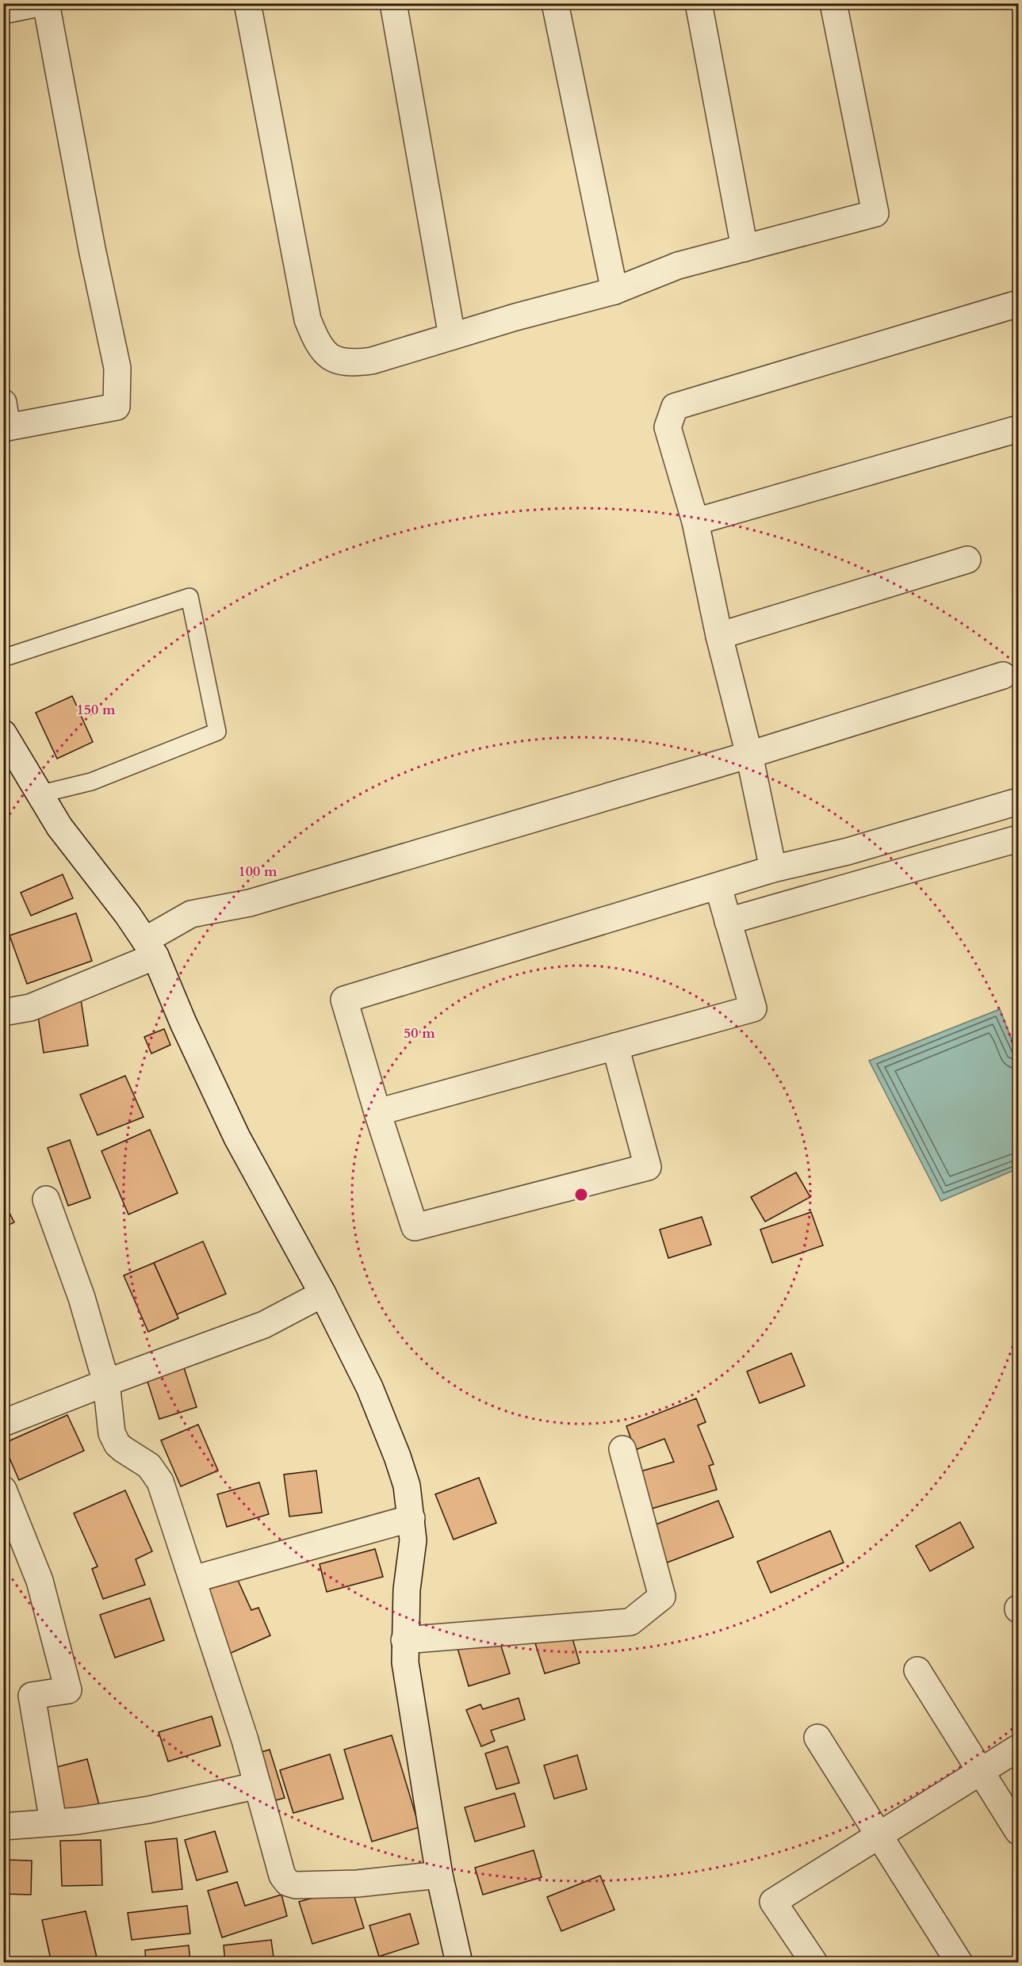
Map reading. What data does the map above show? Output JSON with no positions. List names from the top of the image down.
{
  "rings": ["150 m", "100 m", "50 m"]
}
